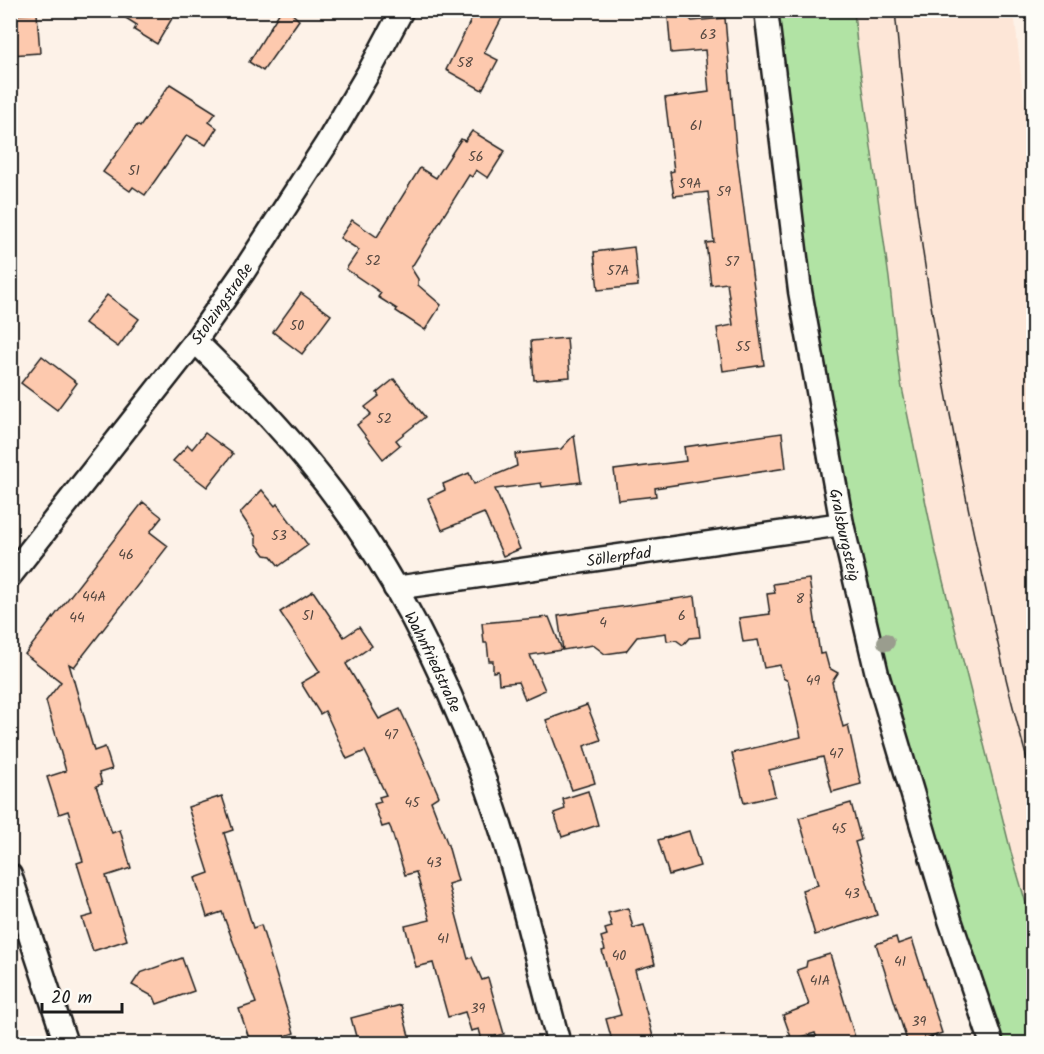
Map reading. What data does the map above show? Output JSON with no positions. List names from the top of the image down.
{
  "streets": {
    "street": [
      "Stolzingstraße",
      "Gralsburgsteig",
      "Söllerpfad",
      "Wahnfriedstraße"
    ]
  },
  "crossings": [
    ["Stolzingstraße", "Wahnfriedstraße"],
    ["Gralsburgsteig", "Söllerpfad"],
    ["Söllerpfad", "Wahnfriedstraße"]
  ],
  "house_numbers": [
    "63",
    "58",
    "61",
    "56",
    "51",
    "59A",
    "59",
    "52",
    "57",
    "57A",
    "50",
    "55",
    "52",
    "53",
    "46",
    "44A",
    "8",
    "51",
    "6",
    "44",
    "4",
    "49",
    "47",
    "47",
    "45",
    "45",
    "43",
    "43",
    "41",
    "40",
    "41",
    "41A",
    "39",
    "39"
  ],
  "scale_bar": "20 m"
}
